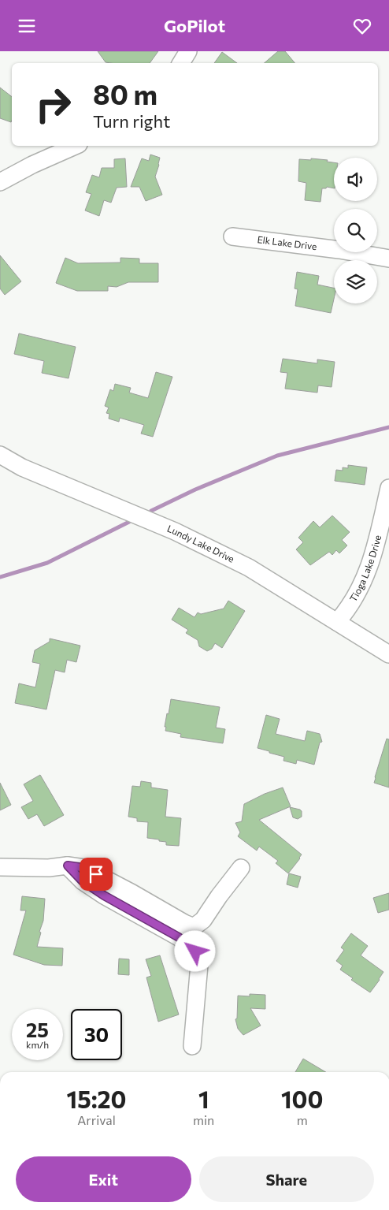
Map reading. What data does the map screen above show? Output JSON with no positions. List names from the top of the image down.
{
  "streets": {
    "street": ["Elk Lake Drive", "Lundy Lake Drive", "Tioga Lake Drive"]
  },
  "crossings": [
    ["Lundy Lake Drive", "Tioga Lake Drive"]
  ],
  "page": {
    "header": "GoPilot",
    "turn": ["80 m", "Turn right"],
    "speed": "25 km/h",
    "limit": "30",
    "eta": [
      "15:20",
      "Arrival",
      "1",
      "min",
      "100",
      "m"
    ],
    "buttons": ["Exit", "Share"]
  }
}
